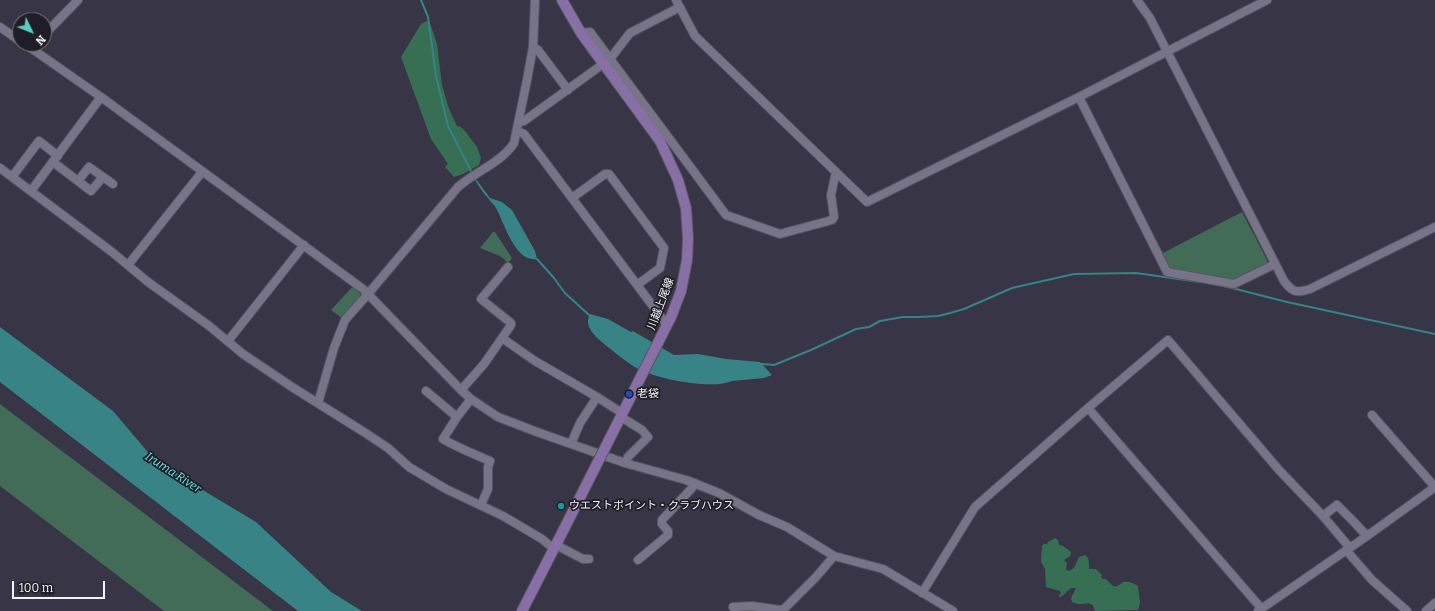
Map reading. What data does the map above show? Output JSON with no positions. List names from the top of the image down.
{
  "streets": {
    "main road": ["川越上尾線"]
  },
  "water": ["Iruma River"],
  "places": ["老袋", "ウエストポイント・クラブハウス"],
  "scale_bar": "100 m",
  "north": "bottom right"
}
